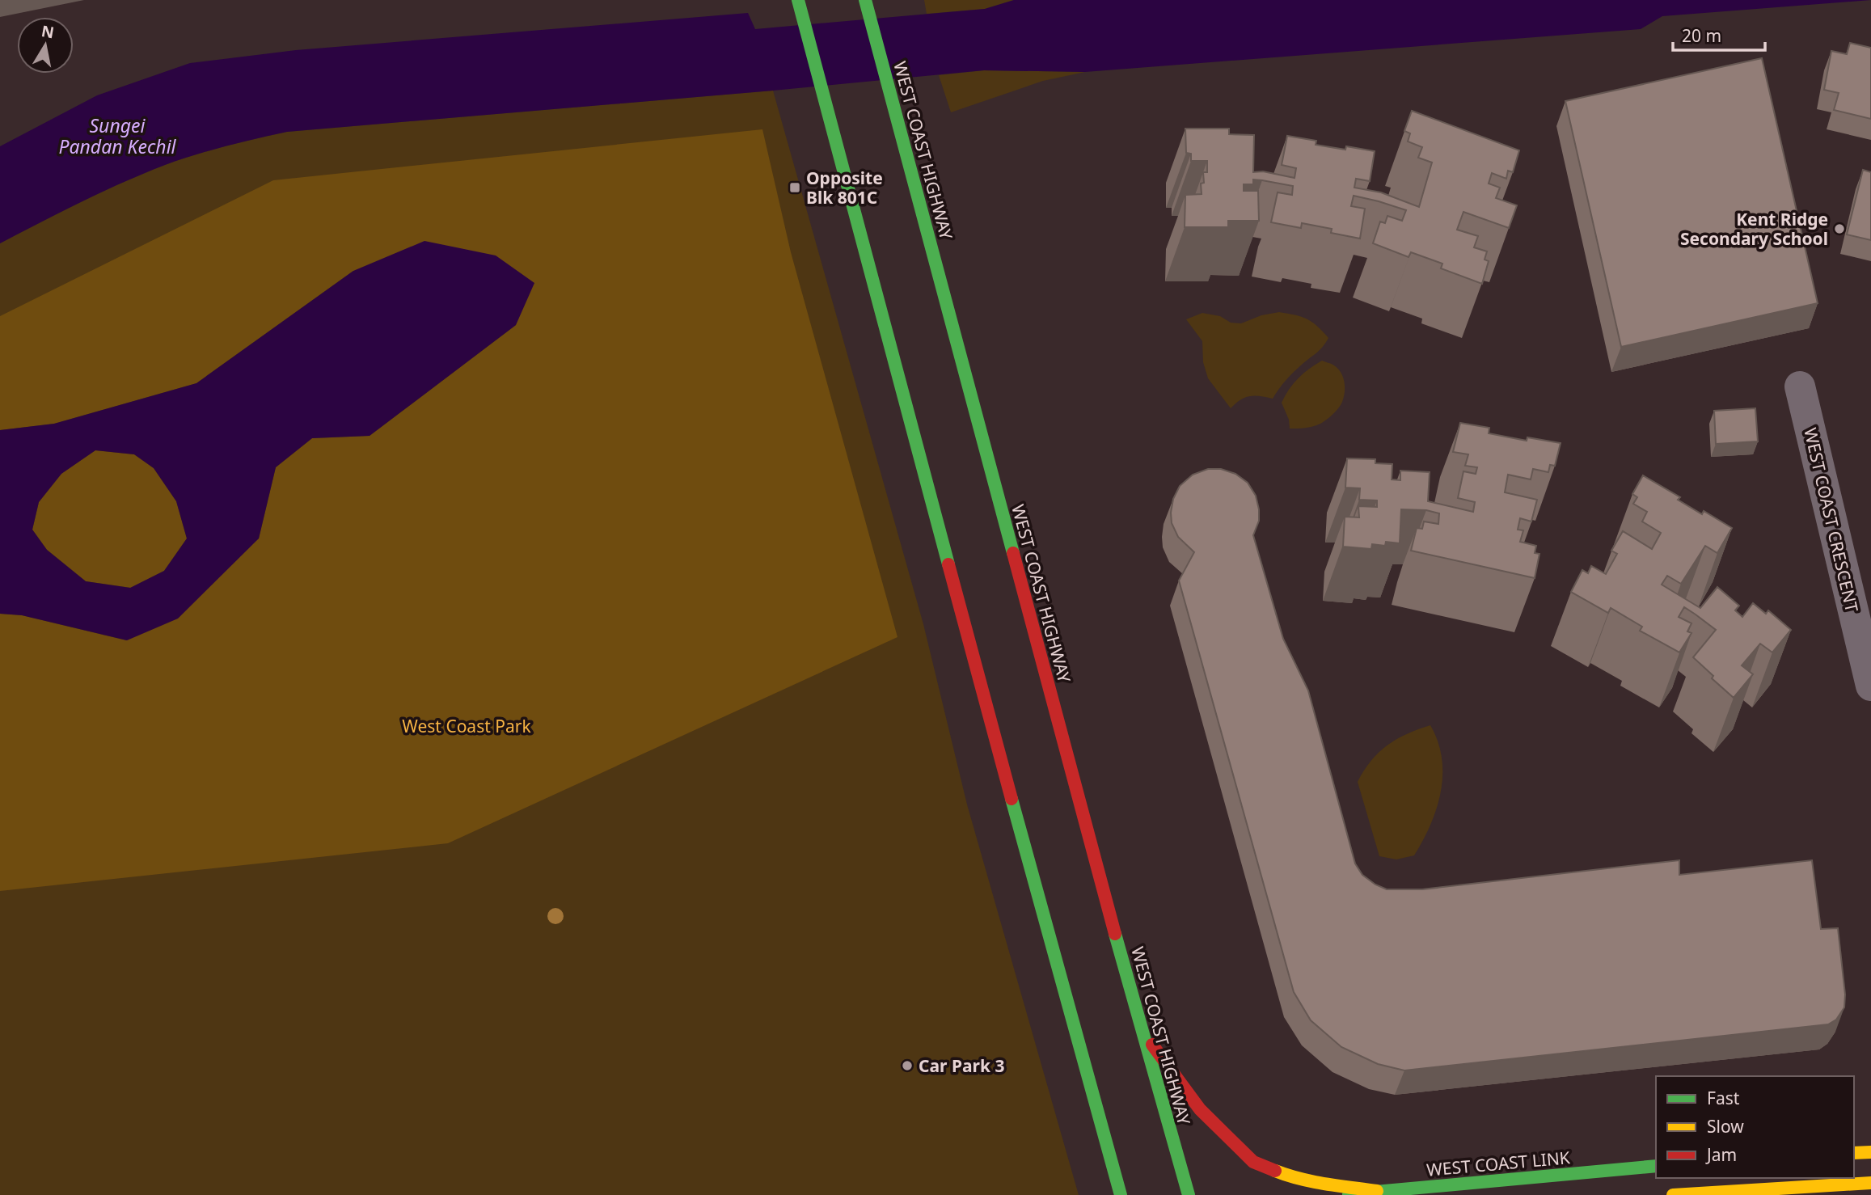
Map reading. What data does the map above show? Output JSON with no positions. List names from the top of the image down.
{
  "streets": {
    "main road": ["WEST COAST HIGHWAY", "WEST COAST LINK"],
    "street": ["WEST COAST CRESCENT"]
  },
  "water": ["Sungei Pandan Kechil"],
  "parks": ["West Coast Park"],
  "places": {
    "transit": ["Opposite Blk 801C"],
    "other": ["Kent Ridge Secondary School", "Car Park 3"]
  },
  "legend": ["Fast", "Slow", "Jam"],
  "scale_bar": "20 m",
  "north": "top"
}
